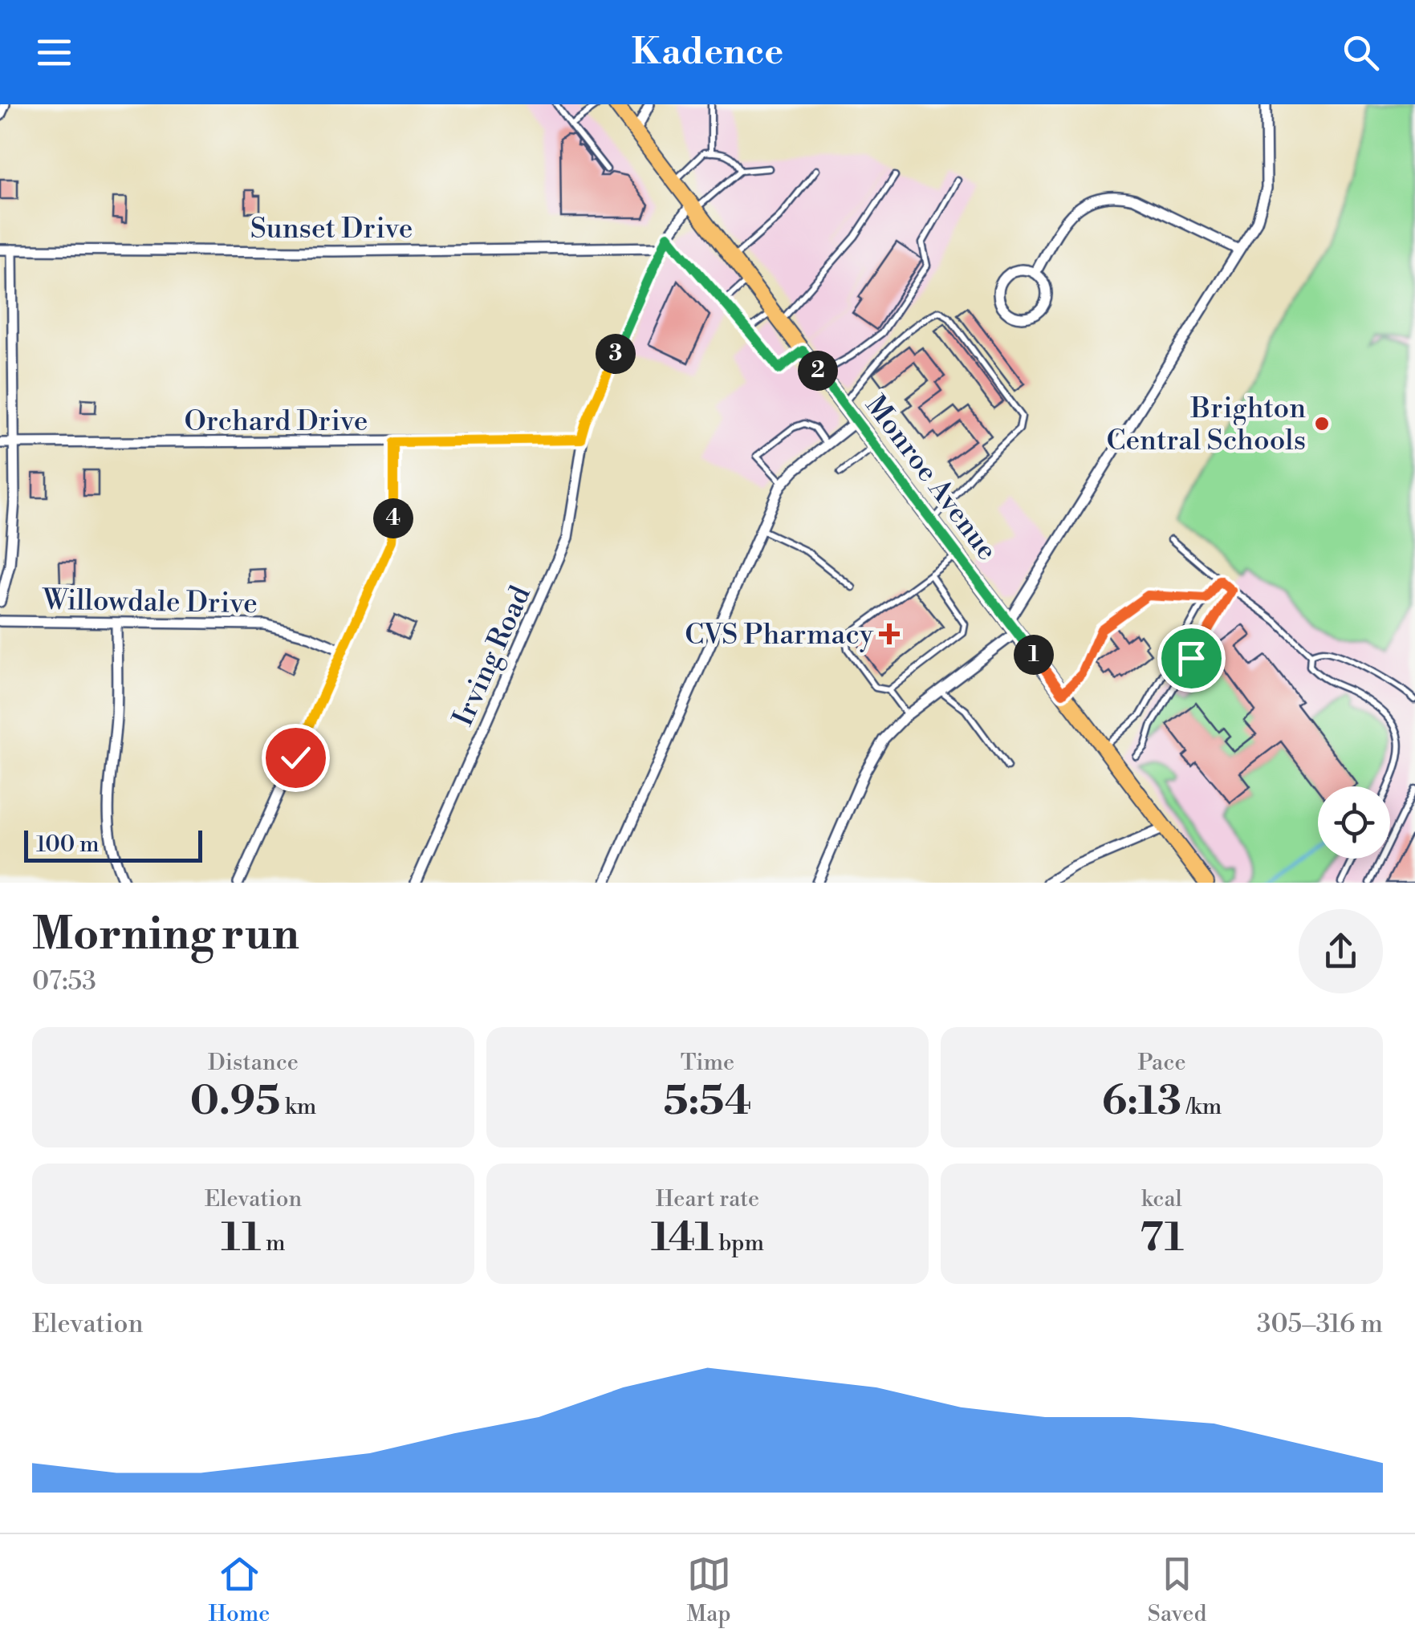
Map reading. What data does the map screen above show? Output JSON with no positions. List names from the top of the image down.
{
  "streets": {
    "main road": ["Monroe Avenue"],
    "street": [
      "Sunset Drive",
      "Orchard Drive",
      "Willowdale Drive",
      "Irving Road"
    ]
  },
  "crossings": [
    ["Orchard Drive", "Irving Road"]
  ],
  "places": {
    "other": ["Brighton Central Schools"],
    "health": ["CVS Pharmacy"]
  },
  "scale_bar": "100 m",
  "page": {
    "header": "Kadence",
    "pins": [
      "3",
      "2",
      "4",
      "1"
    ],
    "scale": "100 m",
    "heading": ["Morning run", "07:53"],
    "stats": [
      ["Distance", "0.95 km"],
      ["Time", "5:54"],
      ["Pace", "6:13 /km"],
      ["Elevation", "11 m"],
      ["Heart rate", "141 bpm"],
      ["kcal", "71"]
    ],
    "chart": ["Elevation", "305–316 m"],
    "tabs": ["Home", "Map", "Saved"]
  }
}
